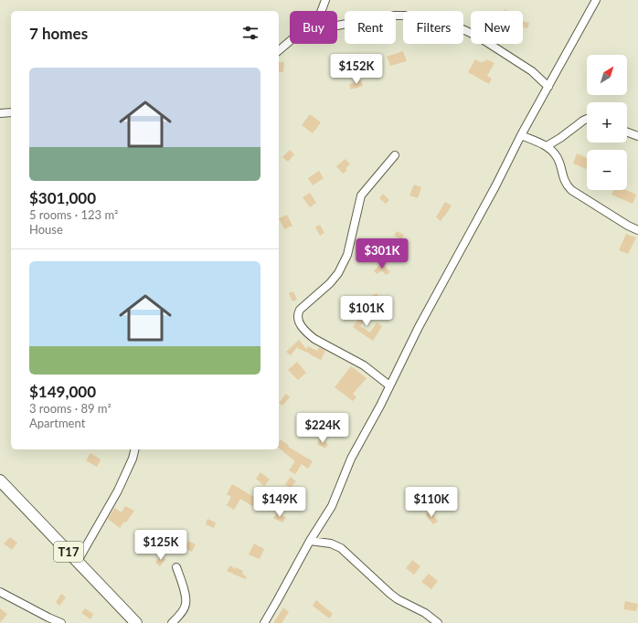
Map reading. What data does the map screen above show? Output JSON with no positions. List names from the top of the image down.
{
  "streets": {
    "main road": ["T17"]
  },
  "north": "top right",
  "page": {
    "chip": [
      "Buy",
      "Rent",
      "Filters",
      "New"
    ],
    "heading": "7 homes",
    "price": [
      "$152K",
      "$301K",
      "$101K",
      "$224K",
      "$149K",
      "$110K",
      "$125K"
    ],
    "map_buttons": ["+", "−"],
    "list": [
      {
        "name": "$301,000",
        "note": "5 rooms · 123 m² · House"
      },
      {
        "name": "$149,000",
        "note": "3 rooms · 89 m² · Apartment"
      }
    ]
  }
}
